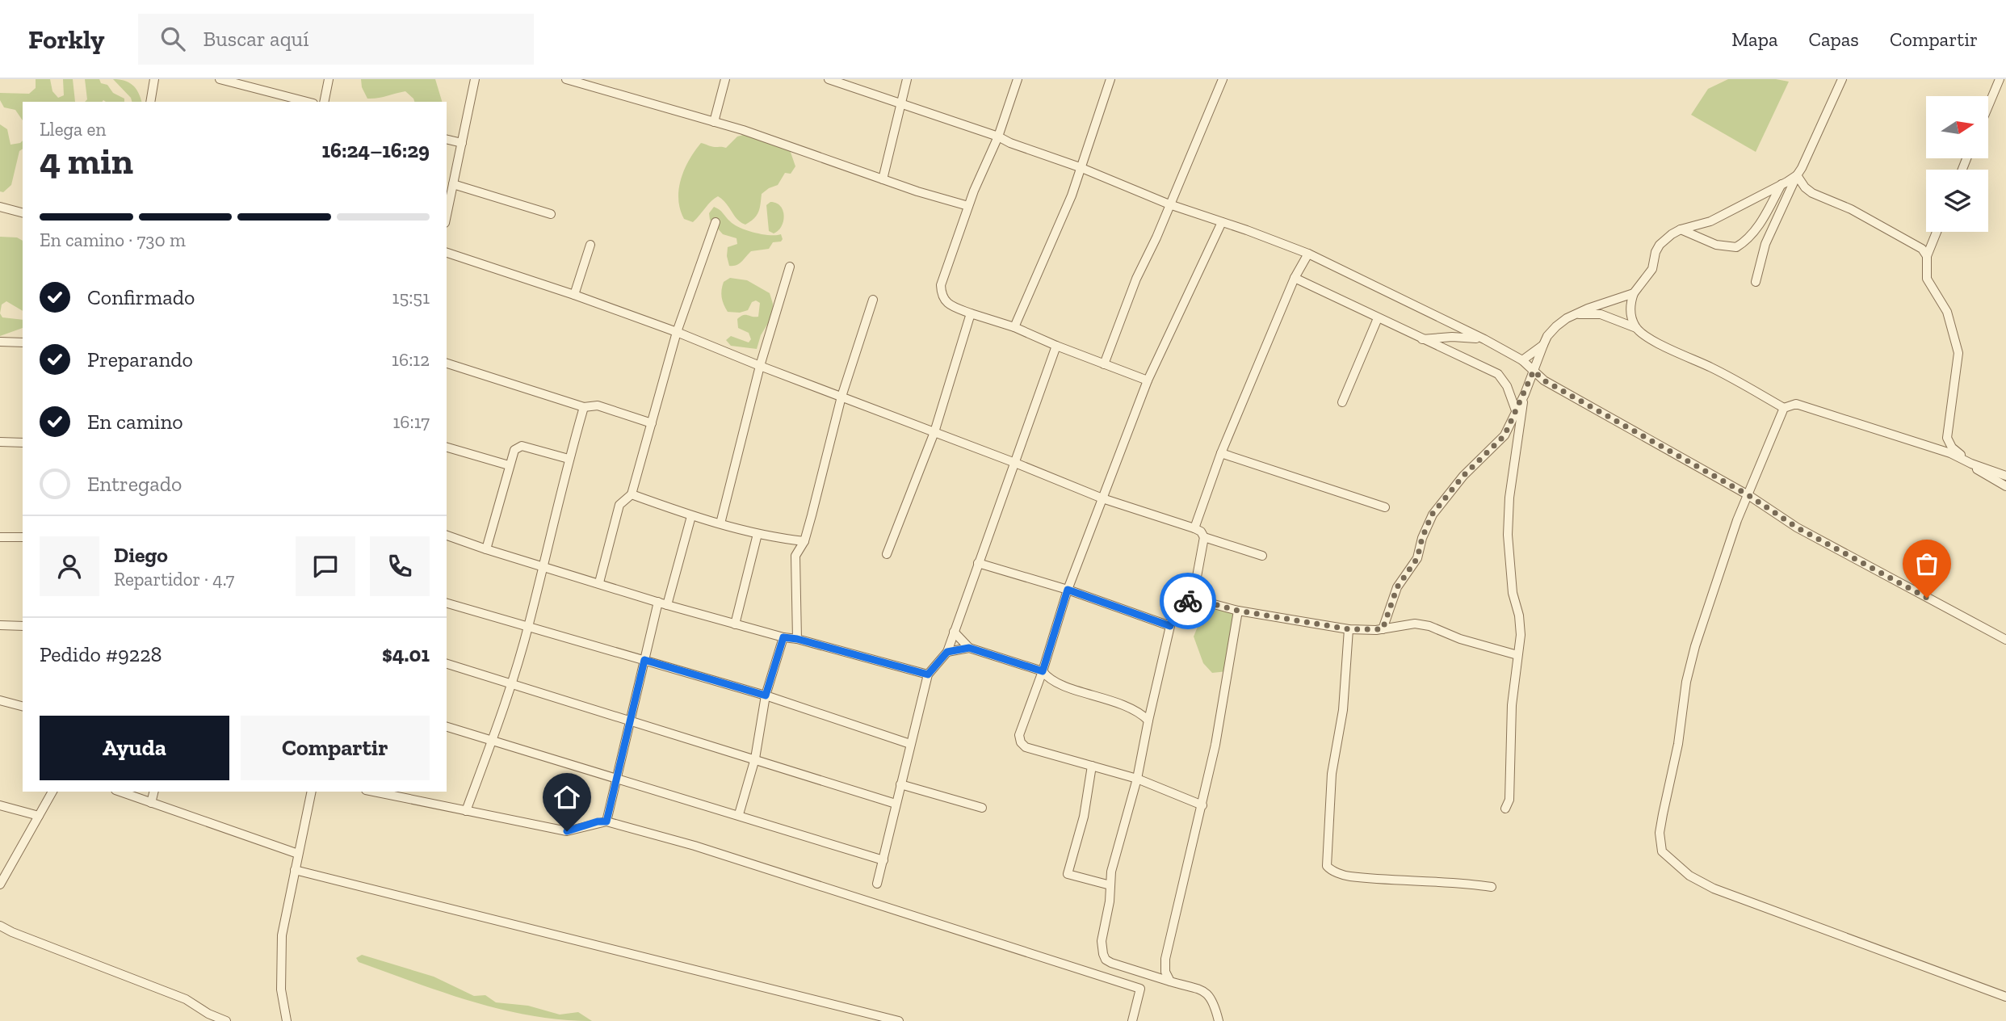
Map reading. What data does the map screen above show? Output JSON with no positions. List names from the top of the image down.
{
  "north": "right",
  "page": {
    "header": "Forkly",
    "search": "Buscar aquí",
    "nav": ["Mapa", "Capas", "Compartir"],
    "heading": ["4 min", "Llega en", "16:24–16:29"],
    "panel": [
      "Diego",
      "Repartidor · 4.7",
      "Pedido #9228",
      "$4.01"
    ],
    "bar": "En camino · 730 m",
    "list": [
      ["Confirmado", "15:51"],
      ["Preparando", "16:12"],
      ["En camino", "16:17"],
      "Entregado"
    ],
    "buttons": ["Ayuda", "Compartir"]
  }
}
